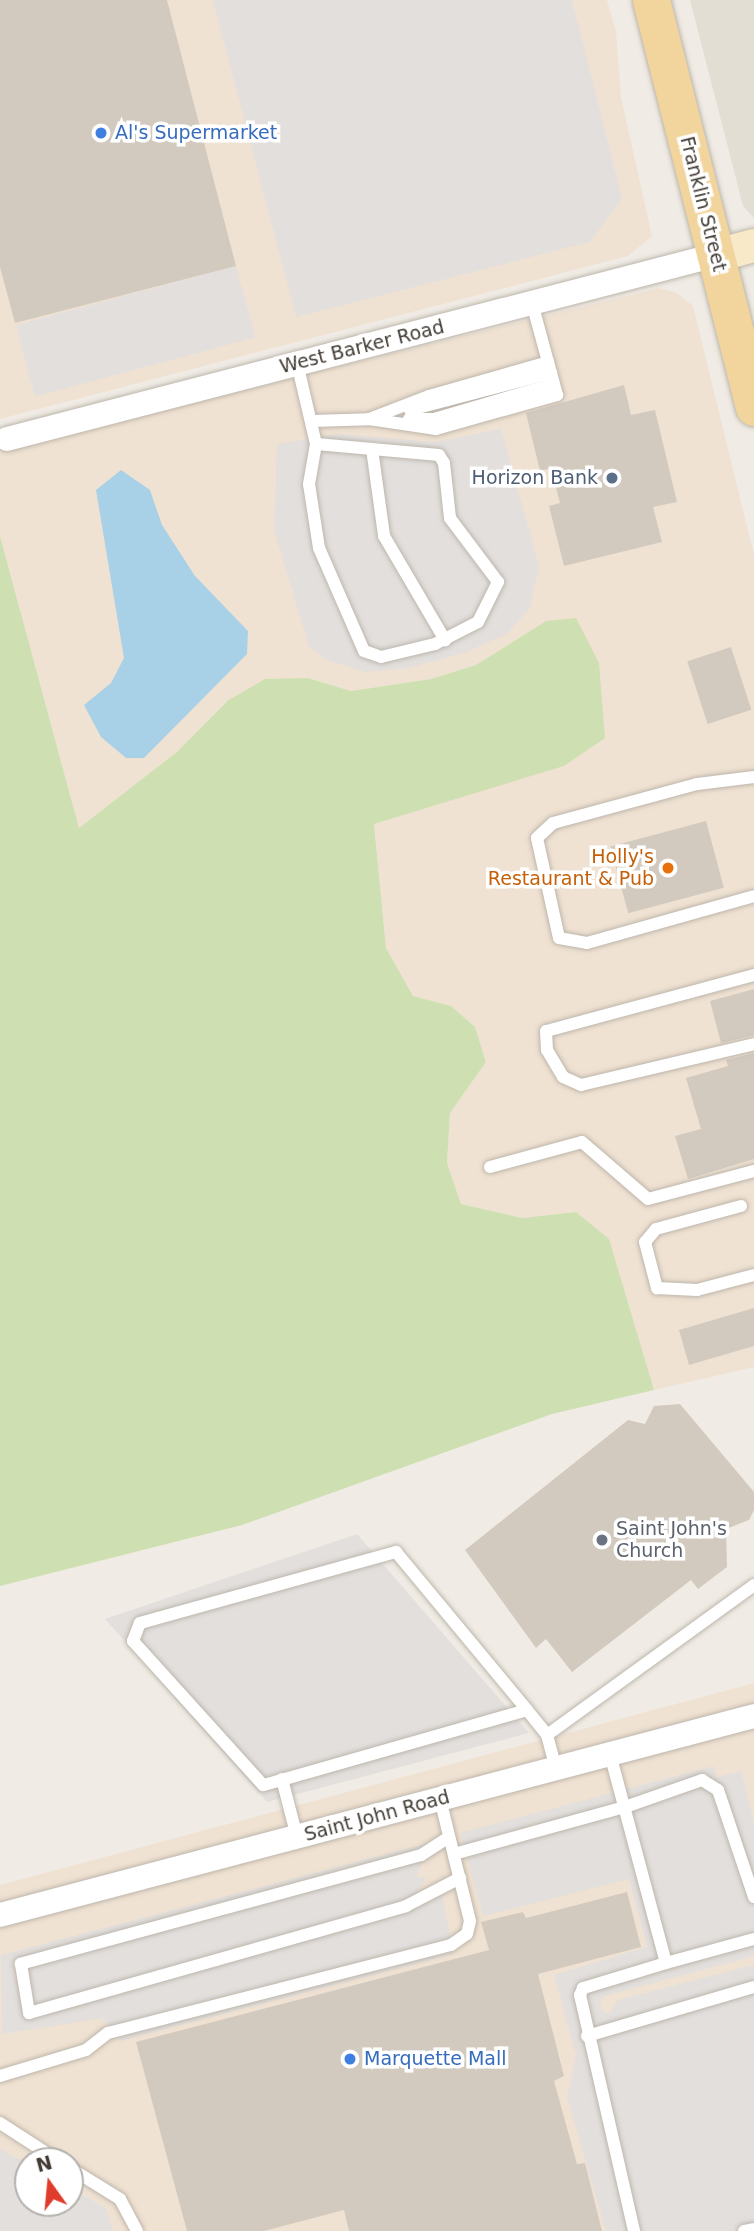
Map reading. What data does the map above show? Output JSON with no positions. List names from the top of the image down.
{
  "streets": {
    "main road": ["Franklin Street"],
    "street": ["West Barker Road", "Saint John Road"]
  },
  "crossings": [
    ["Franklin Street", "West Barker Road"]
  ],
  "places": [
    "Al's Supermarket",
    "Horizon Bank",
    "Holly's Restaurant & Pub",
    "Saint John's Church",
    "Marquette Mall"
  ],
  "north": "top"
}
